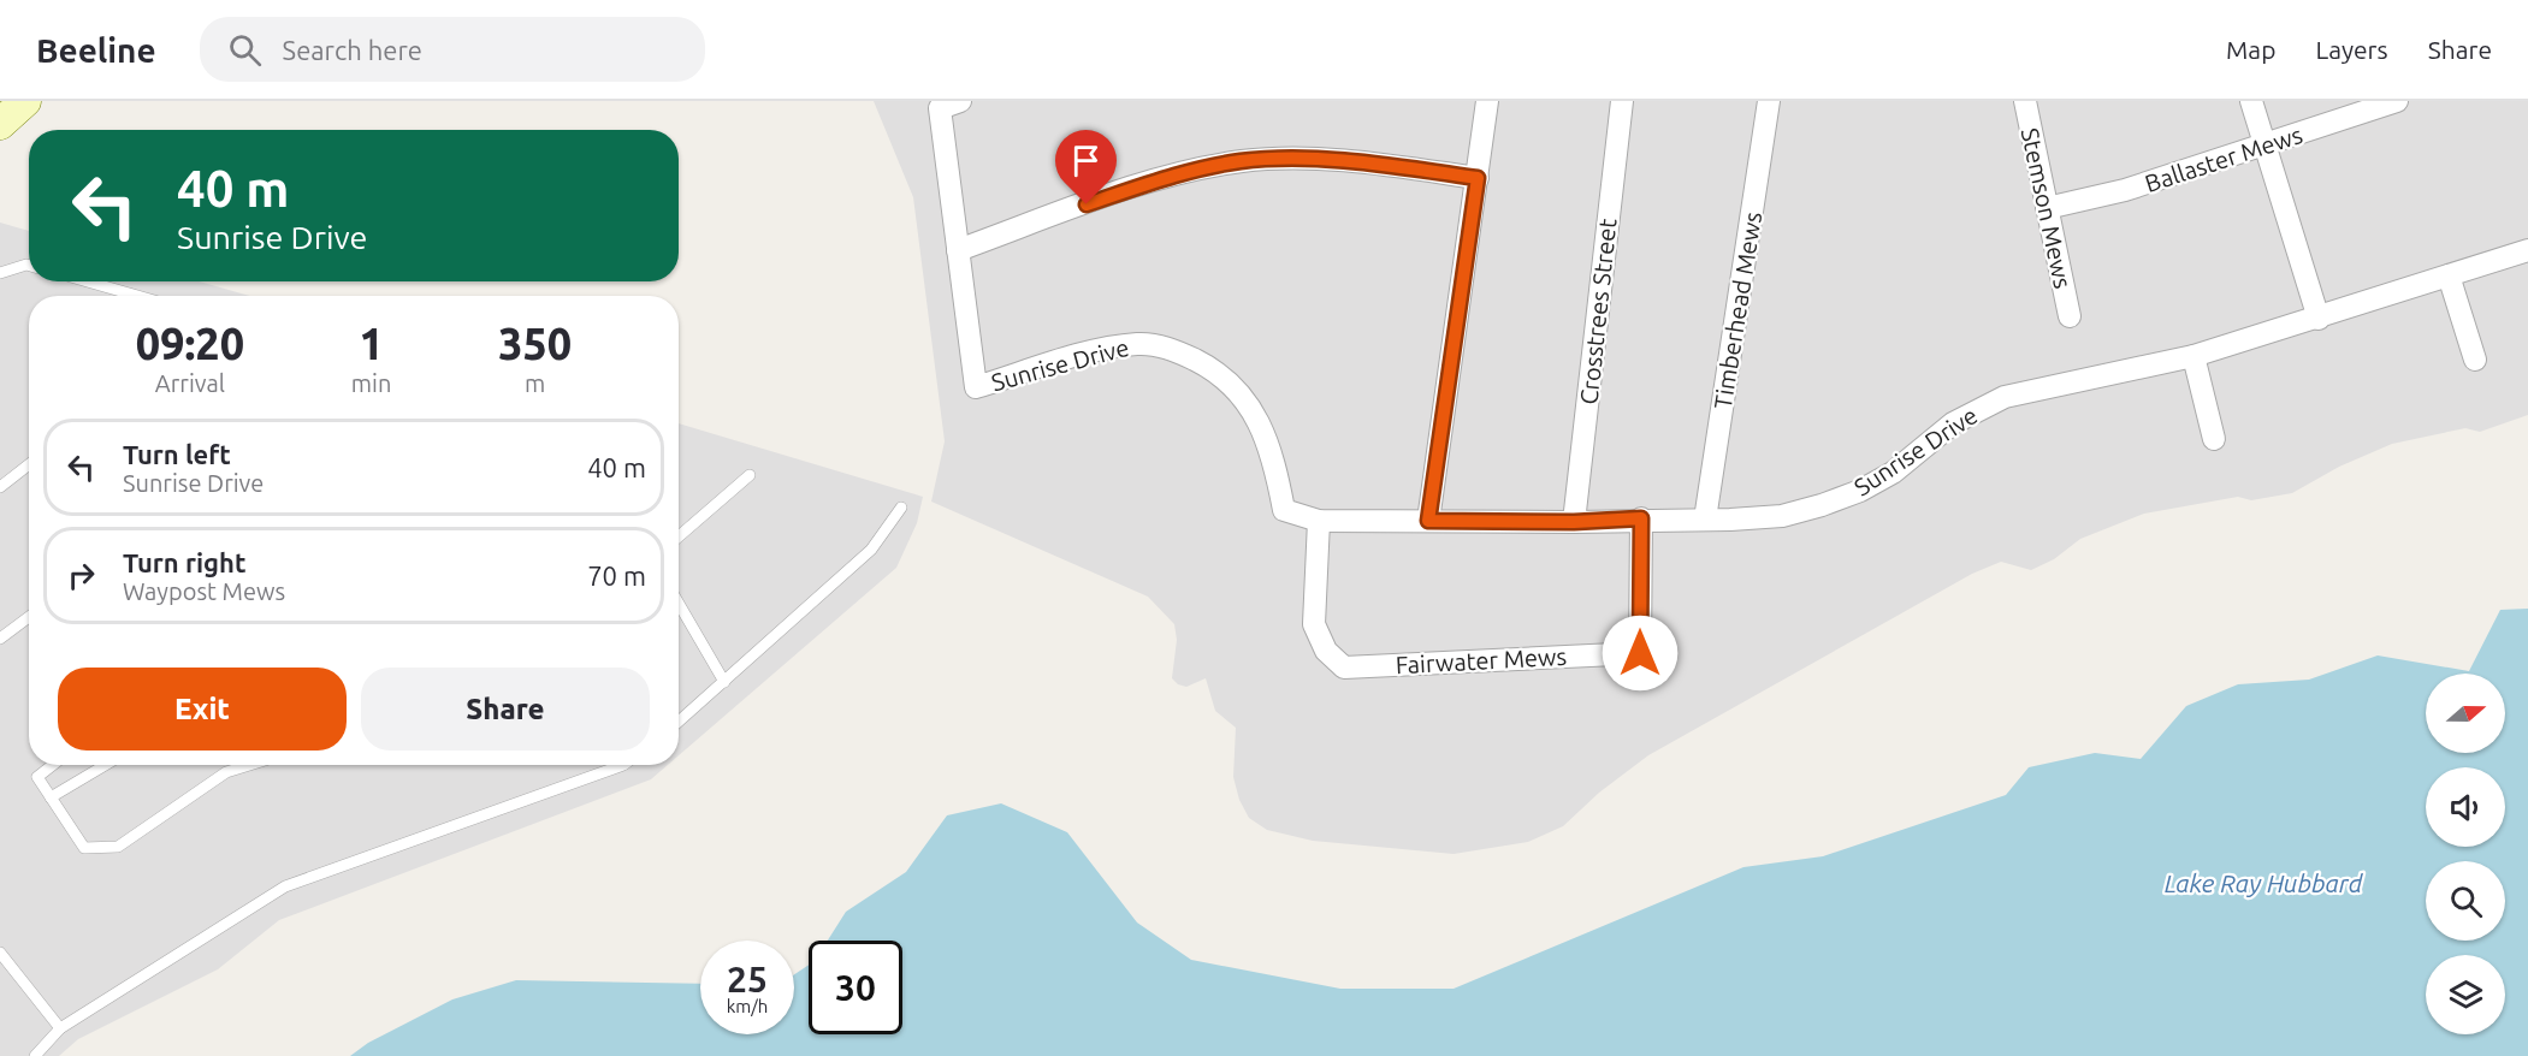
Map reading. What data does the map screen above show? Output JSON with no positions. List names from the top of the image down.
{
  "streets": {
    "street": [
      "Ballaster Mews",
      "Stemson Mews",
      "Timberhead Mews",
      "Crosstrees Street",
      "Sunrise Drive",
      "Fairwater Mews"
    ]
  },
  "crossings": [
    ["Ballaster Mews", "Stemson Mews"],
    ["Timberhead Mews", "Sunrise Drive"],
    ["Crosstrees Street", "Sunrise Drive"],
    ["Sunrise Drive", "Fairwater Mews"]
  ],
  "water": ["Lake Ray Hubbard"],
  "north": "right",
  "page": {
    "header": "Beeline",
    "search": "Search here",
    "nav": ["Map", "Layers", "Share"],
    "turn": ["40 m", "Sunrise Drive"],
    "eta": [
      "09:20",
      "Arrival",
      "1",
      "min",
      "350",
      "m"
    ],
    "list": [
      {
        "name": "Turn left",
        "note": "Sunrise Drive",
        "value": "40 m"
      },
      {
        "name": "Turn right",
        "note": "Waypost Mews",
        "value": "70 m"
      }
    ],
    "buttons": ["Exit", "Share"],
    "speed": "25 km/h",
    "limit": "30"
  }
}
